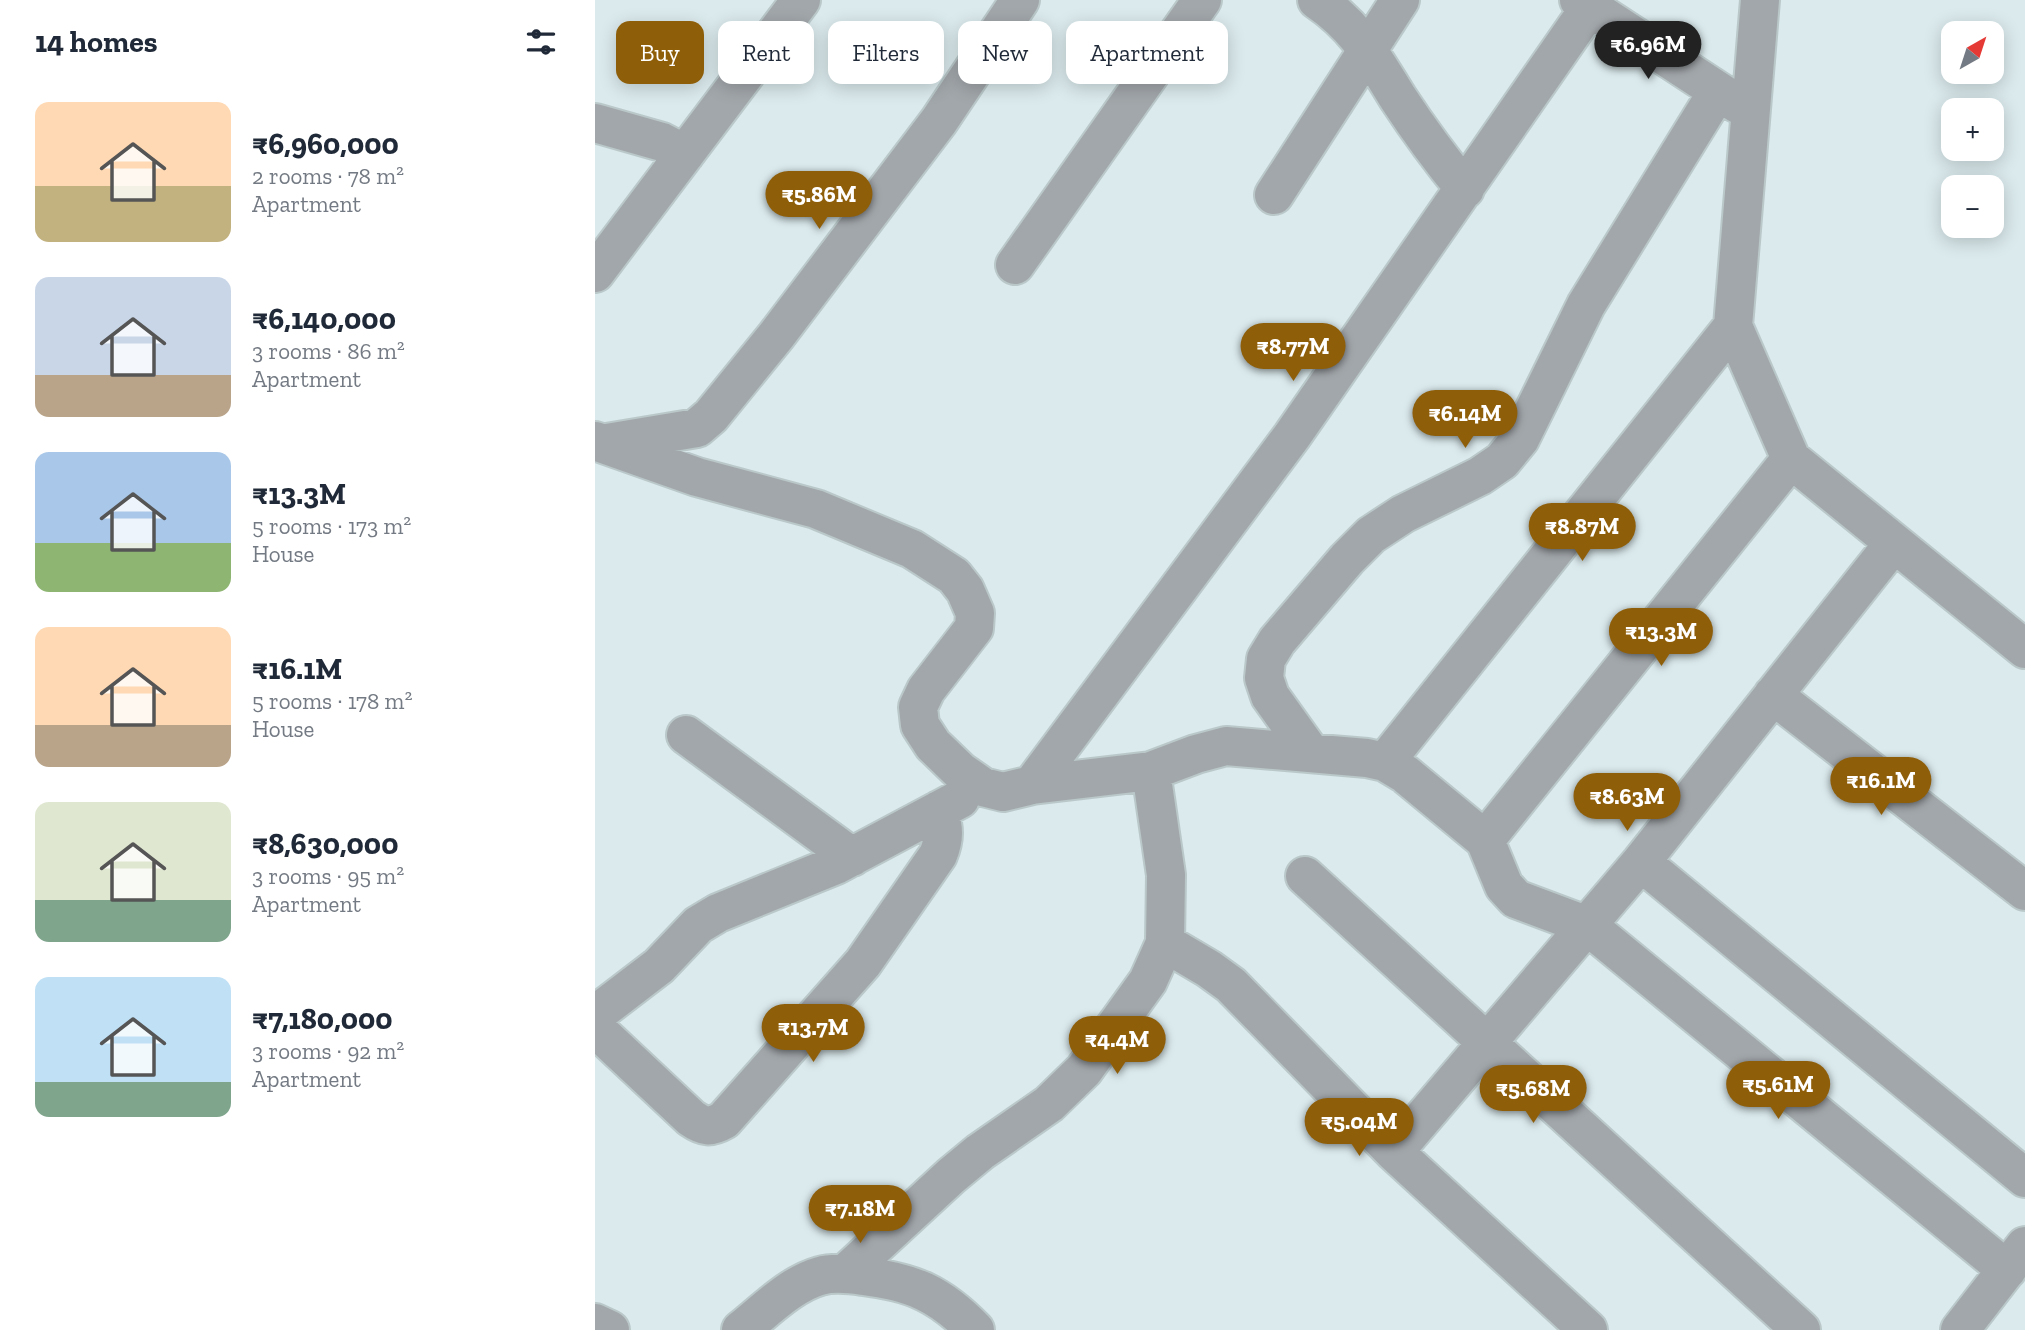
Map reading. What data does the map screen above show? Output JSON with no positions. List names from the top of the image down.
{
  "north": "top right",
  "page": {
    "heading": "14 homes",
    "map_buttons": ["+", "−"],
    "price": [
      "₹6.96M",
      "₹5.86M",
      "₹8.77M",
      "₹6.14M",
      "₹8.87M",
      "₹13.3M",
      "₹16.1M",
      "₹8.63M",
      "₹13.7M",
      "₹4.4M",
      "₹5.61M",
      "₹5.68M",
      "₹5.04M",
      "₹7.18M"
    ],
    "chip": [
      "Buy",
      "Rent",
      "Filters",
      "New",
      "Apartment"
    ],
    "list": [
      {
        "name": "₹6,960,000",
        "note": "2 rooms · 78 m² · Apartment"
      },
      {
        "name": "₹6,140,000",
        "note": "3 rooms · 86 m² · Apartment"
      },
      {
        "name": "₹13.3M",
        "note": "5 rooms · 173 m² · House"
      },
      {
        "name": "₹16.1M",
        "note": "5 rooms · 178 m² · House"
      },
      {
        "name": "₹8,630,000",
        "note": "3 rooms · 95 m² · Apartment"
      },
      {
        "name": "₹7,180,000",
        "note": "3 rooms · 92 m² · Apartment"
      }
    ]
  }
}
